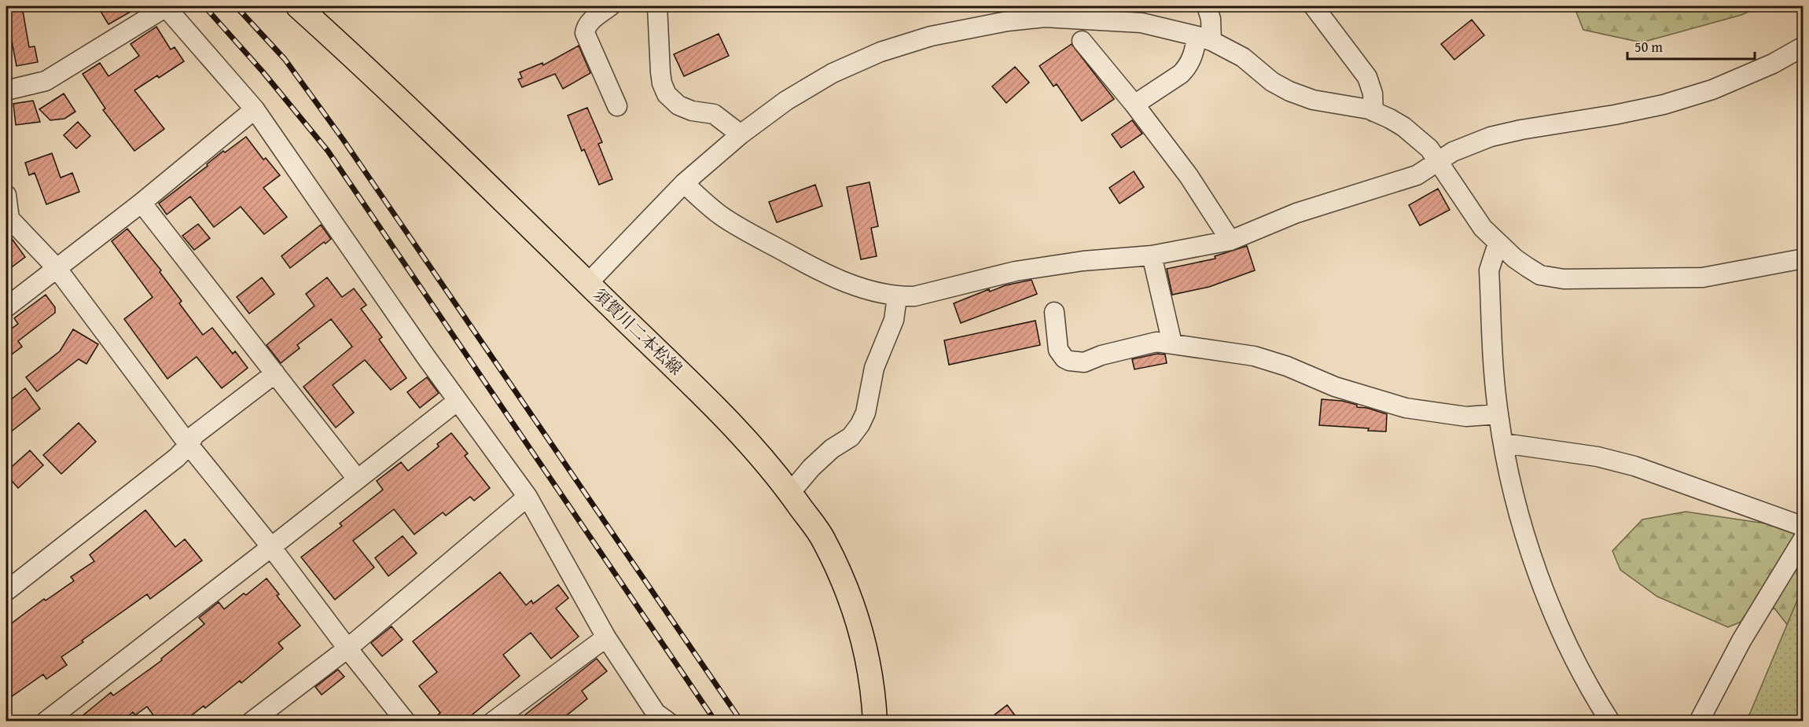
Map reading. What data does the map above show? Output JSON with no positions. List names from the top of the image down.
{
  "streets": {
    "main road": ["須賀川二本松線"]
  },
  "scale_bar": "50 m"
}
